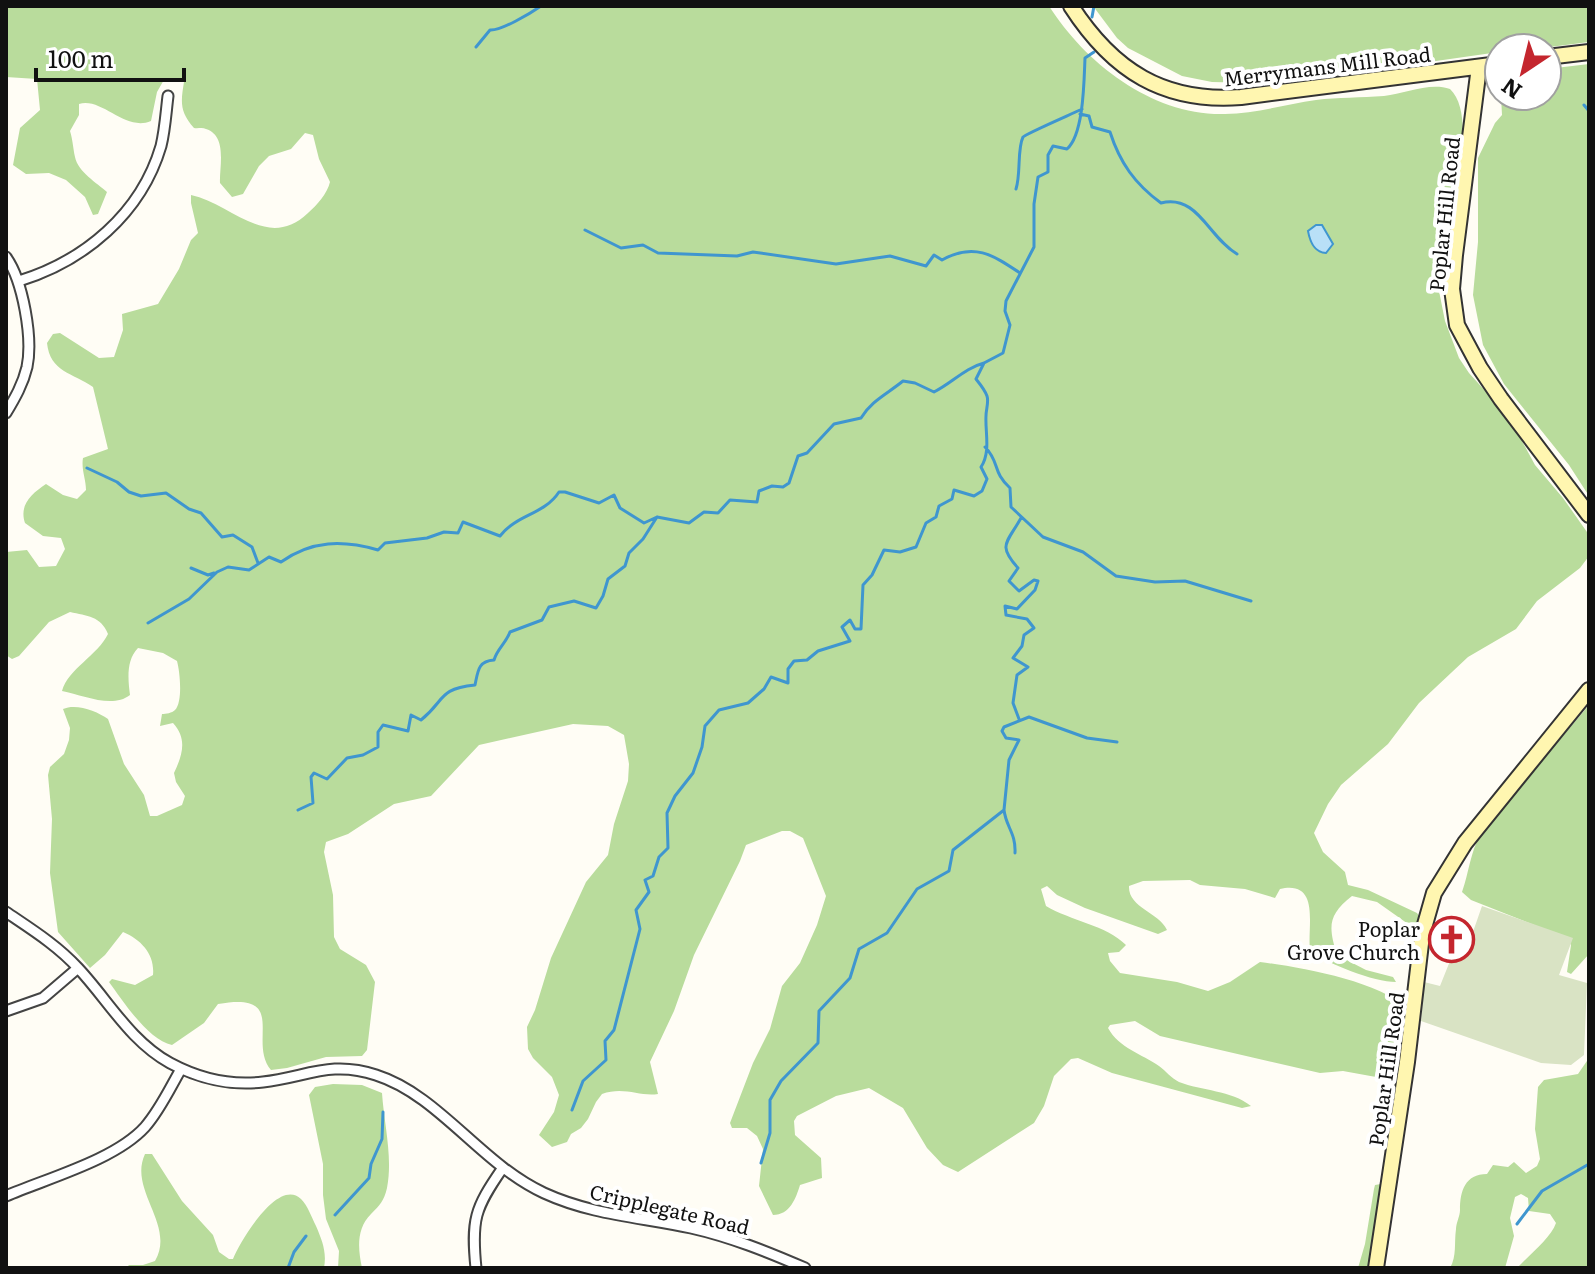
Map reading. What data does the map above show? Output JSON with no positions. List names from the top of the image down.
{
  "streets": {
    "street": ["Merrymans Mill Road", "Poplar Hill Road", "Cripplegate Road"]
  },
  "crossings": [
    ["Merrymans Mill Road", "Poplar Hill Road"]
  ],
  "places": {
    "church": ["Poplar Grove Church"]
  },
  "scale_bar": "100 m",
  "north": "bottom left"
}
